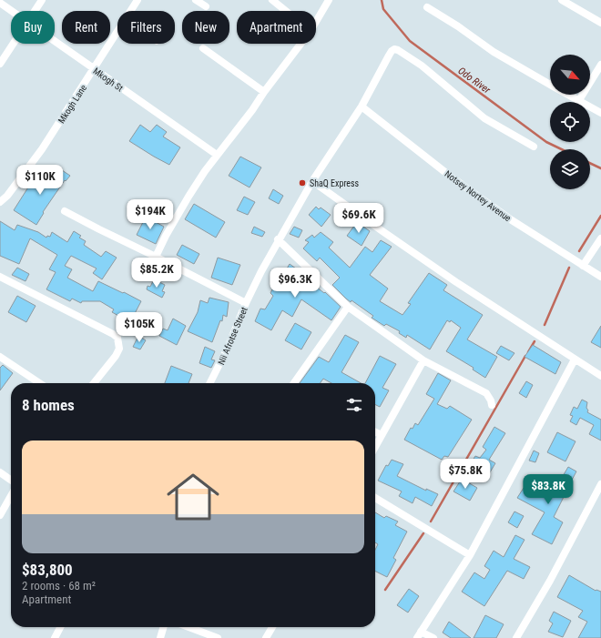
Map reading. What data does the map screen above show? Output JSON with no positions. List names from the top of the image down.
{
  "streets": {
    "street": [
      "Mkogh St",
      "Mkogh Lane",
      "Notsey Nortey Avenue",
      "Nii Afrotse Street"
    ]
  },
  "crossings": [
    ["Mkogh St", "Mkogh Lane"],
    ["Notsey Nortey Avenue", "Nii Afrotse Street"]
  ],
  "water": ["Odo River"],
  "places": ["ShaQ Express"],
  "north": "bottom right",
  "page": {
    "chip": [
      "Buy",
      "Rent",
      "Filters",
      "New",
      "Apartment"
    ],
    "price": [
      "$110K",
      "$194K",
      "$69.6K",
      "$85.2K",
      "$96.3K",
      "$105K",
      "$75.8K",
      "$83.8K"
    ],
    "heading": "8 homes",
    "list": [
      {
        "name": "$83,800",
        "note": "2 rooms · 68 m² · Apartment"
      }
    ]
  }
}
